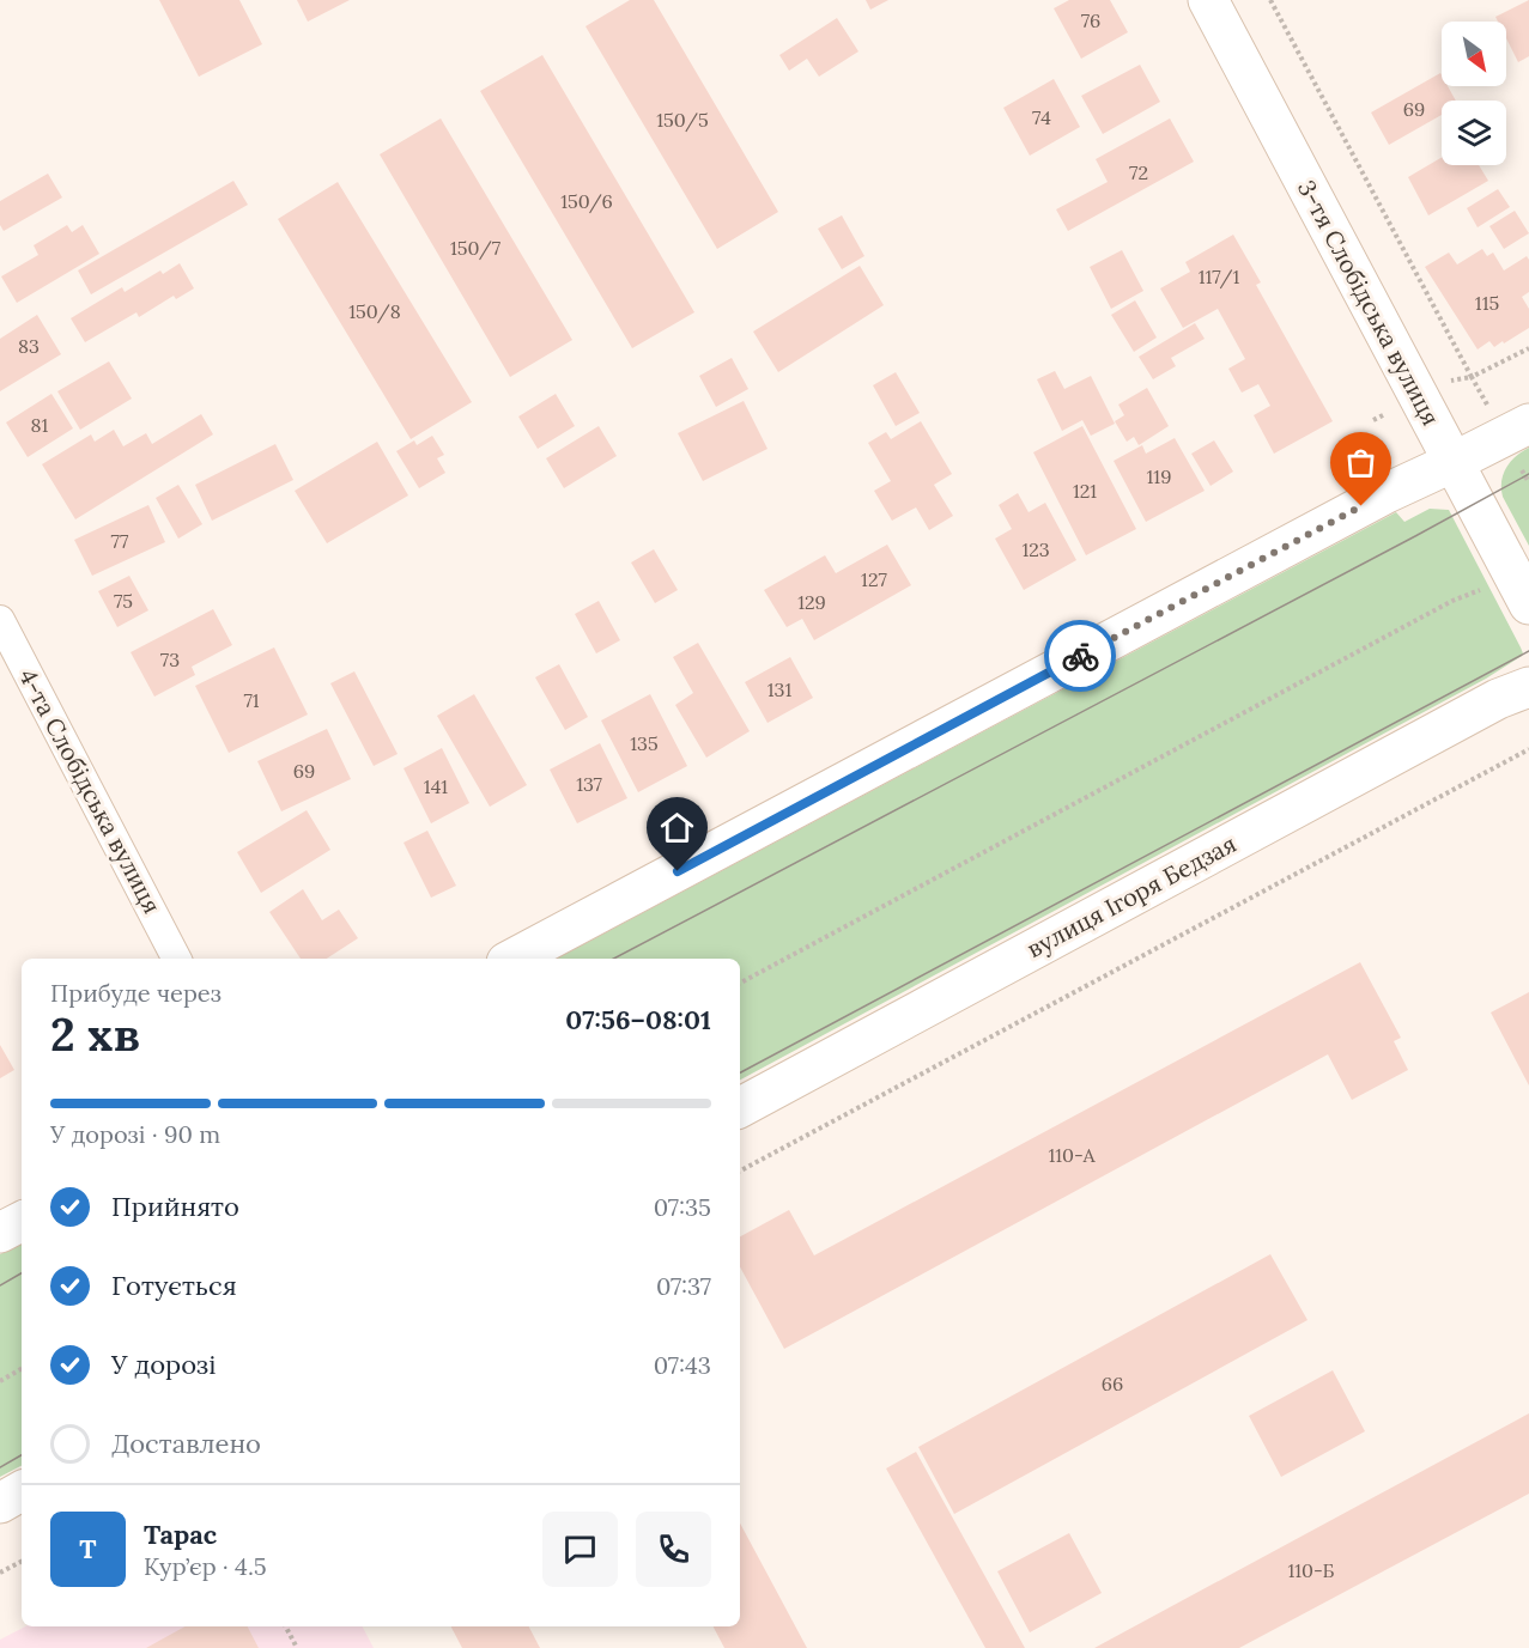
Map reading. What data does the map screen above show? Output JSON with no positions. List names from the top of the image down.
{
  "streets": {
    "street": ["3-тя Слобідська вулиця", "4-та Слобідська вулиця", "вулиця Ігоря Бедзая"]
  },
  "house_numbers": [
    "76",
    "69",
    "74",
    "150/5",
    "72",
    "150/6",
    "150/7",
    "117/1",
    "115",
    "150/8",
    "83",
    "81",
    "119",
    "121",
    "77",
    "123",
    "127",
    "75",
    "129",
    "73",
    "131",
    "71",
    "135",
    "69",
    "137",
    "141",
    "110-А",
    "66",
    "110-Б"
  ],
  "north": "bottom right",
  "page": {
    "heading": ["2 хв", "Прибуде через", "07:56–08:01"],
    "panel": ["Тарас", "Кур’єр · 4.5"],
    "bar": "У дорозі · 90 m",
    "list": [
      ["Прийнято", "07:35"],
      ["Готується", "07:37"],
      ["У дорозі", "07:43"],
      "Доставлено"
    ],
    "round": "Т"
  }
}
